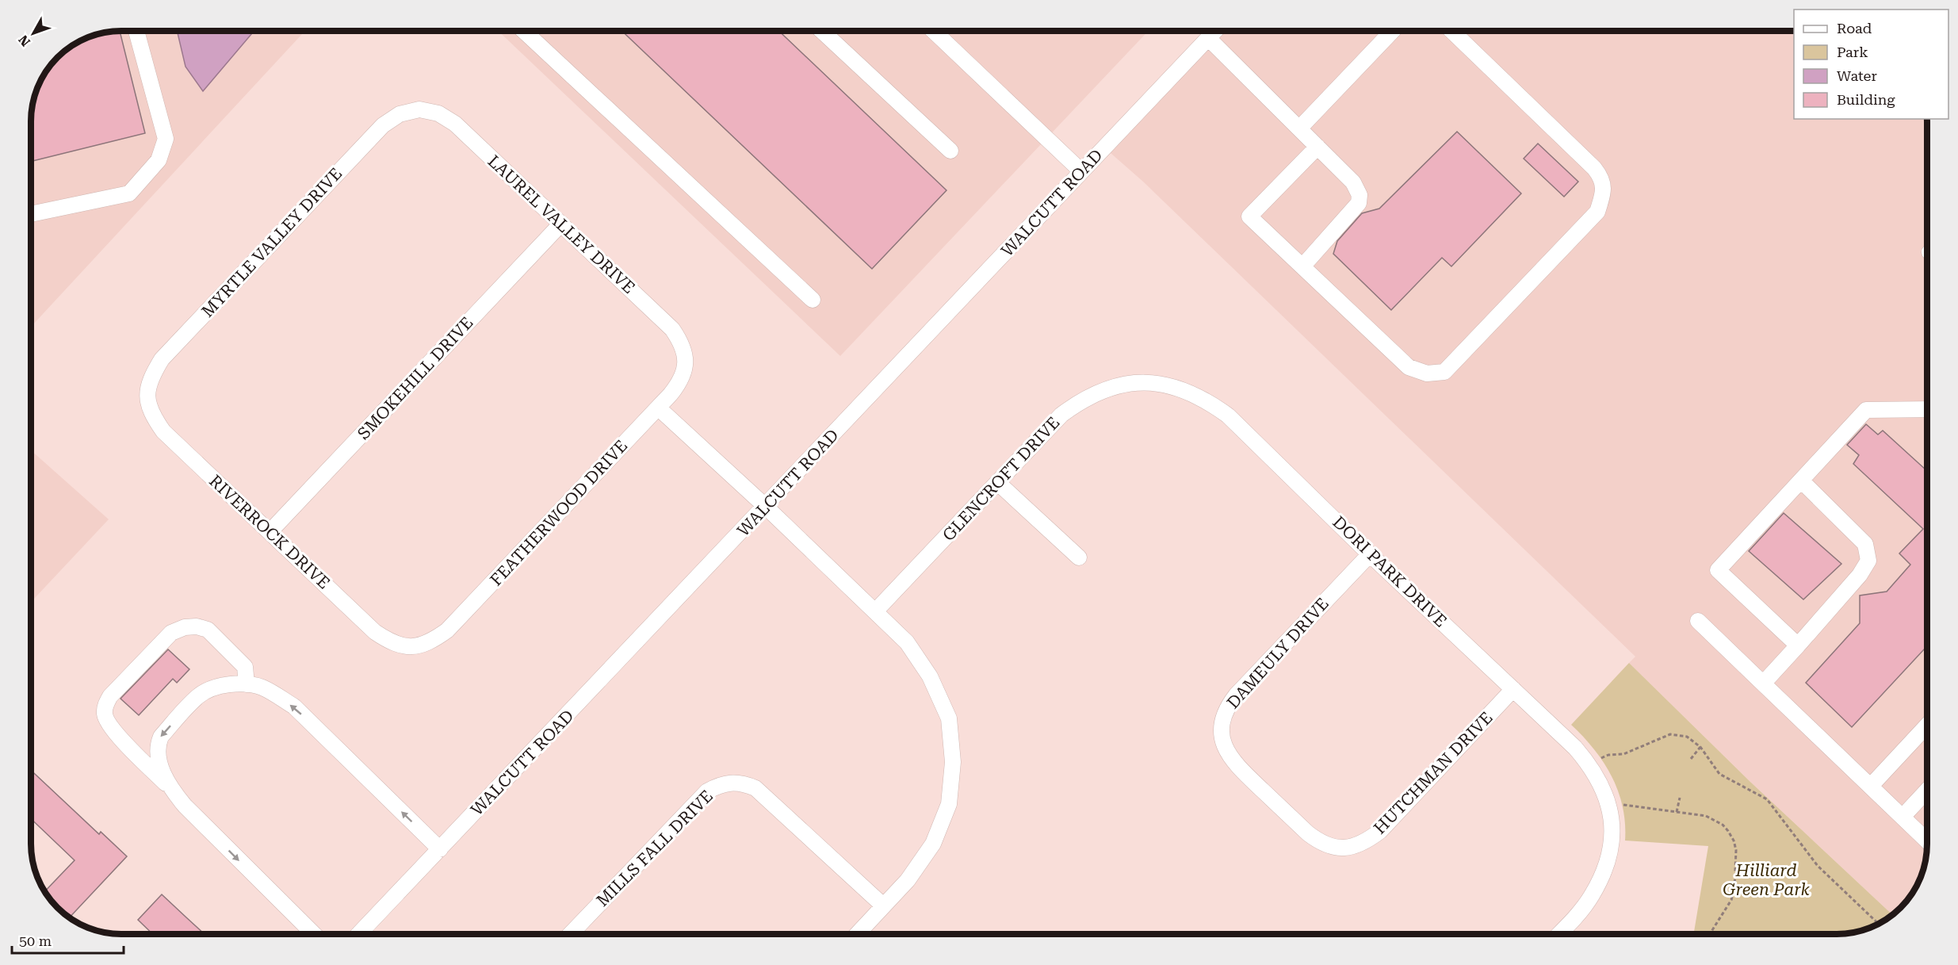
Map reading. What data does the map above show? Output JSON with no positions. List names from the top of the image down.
{
  "streets": {
    "street": [
      "WALCUTT ROAD",
      "LAUREL VALLEY DRIVE",
      "MYRTLE VALLEY DRIVE",
      "SMOKEHILL DRIVE",
      "GLENCROFT DRIVE",
      "FEATHERWOOD DRIVE",
      "RIVERROCK DRIVE",
      "DORI PARK DRIVE",
      "DAMEULY DRIVE",
      "HUTCHMAN DRIVE",
      "MILLS FALL DRIVE"
    ]
  },
  "crossings": [
    ["LAUREL VALLEY DRIVE", "MYRTLE VALLEY DRIVE"],
    ["LAUREL VALLEY DRIVE", "SMOKEHILL DRIVE"],
    ["LAUREL VALLEY DRIVE", "FEATHERWOOD DRIVE"],
    ["MYRTLE VALLEY DRIVE", "RIVERROCK DRIVE"],
    ["SMOKEHILL DRIVE", "RIVERROCK DRIVE"],
    ["GLENCROFT DRIVE", "DORI PARK DRIVE"],
    ["FEATHERWOOD DRIVE", "RIVERROCK DRIVE"],
    ["DORI PARK DRIVE", "DAMEULY DRIVE"],
    ["DORI PARK DRIVE", "HUTCHMAN DRIVE"],
    ["DAMEULY DRIVE", "HUTCHMAN DRIVE"]
  ],
  "parks": ["Hilliard Green Park"],
  "legend": [
    "Road",
    "Park",
    "Water",
    "Building"
  ],
  "scale_bar": "50 m",
  "north": "bottom left"
}
